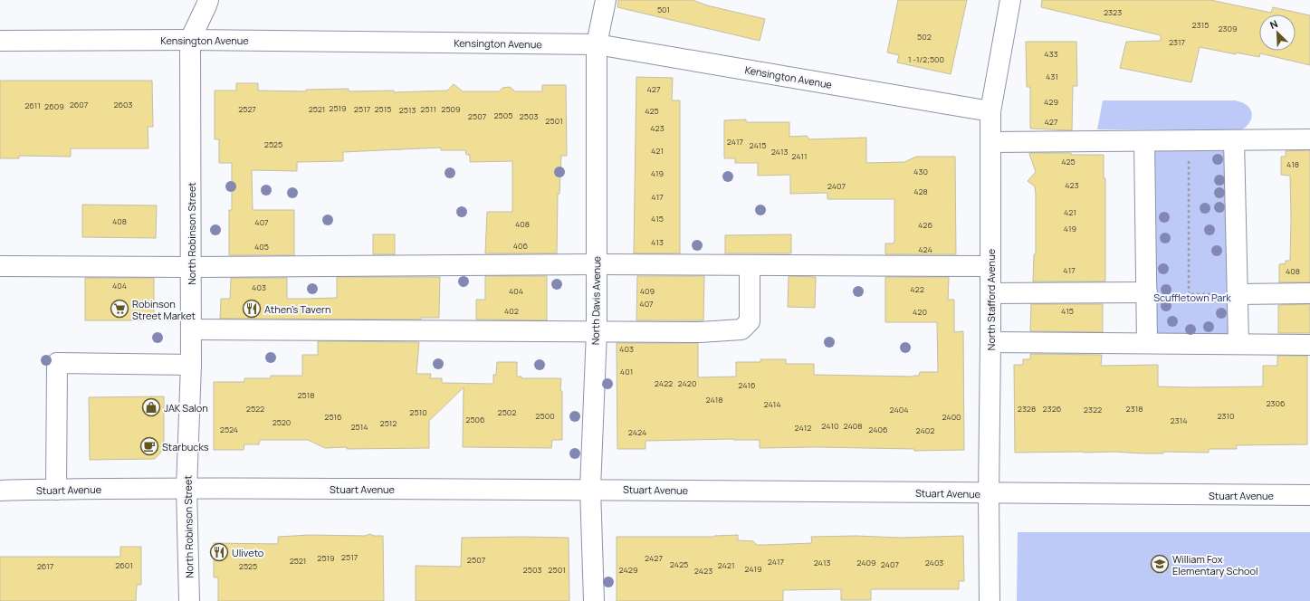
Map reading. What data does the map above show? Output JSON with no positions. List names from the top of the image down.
{
  "streets": {
    "street": [
      "Kensington Avenue",
      "North Robinson Street",
      "North Stafford Avenue",
      "North Davis Avenue",
      "Stuart Avenue"
    ]
  },
  "crossings": [
    ["Kensington Avenue", "North Robinson Street"],
    ["Kensington Avenue", "North Stafford Avenue"],
    ["Kensington Avenue", "North Davis Avenue"],
    ["North Robinson Street", "Stuart Avenue"],
    ["North Stafford Avenue", "Stuart Avenue"],
    ["North Davis Avenue", "Stuart Avenue"]
  ],
  "parks": ["Scuffletown Park"],
  "places": {
    "supermarket": ["Robinson Street Market"],
    "restaurant": ["Athen's Tavern", "Uliveto"],
    "shop": ["JAK Salon"],
    "cafe": ["Starbucks"],
    "school or university": ["William Fox Elementary School"]
  },
  "house_numbers": [
    "501",
    "2323",
    "2315",
    "2309",
    "502",
    "2317",
    "433",
    "1 -1/2;500",
    "431",
    "427",
    "429",
    "2607",
    "2603",
    "2611",
    "2609",
    "2519",
    "2527",
    "2521",
    "2517",
    "2515",
    "2511",
    "2509",
    "2513",
    "425",
    "2505",
    "2507",
    "2503",
    "2501",
    "427",
    "423",
    "2417",
    "2525",
    "2415",
    "421",
    "2413",
    "2411",
    "425",
    "418",
    "430",
    "419",
    "423",
    "2407",
    "428",
    "417",
    "421",
    "415",
    "408",
    "407",
    "408",
    "426",
    "419",
    "413",
    "406",
    "405",
    "424",
    "417",
    "408",
    "404",
    "403",
    "422",
    "404",
    "409",
    "407",
    "402",
    "415",
    "420",
    "403",
    "401",
    "2422",
    "2420",
    "2416",
    "2518",
    "2418",
    "2306",
    "2414",
    "2522",
    "2328",
    "2326",
    "2318",
    "2404",
    "2322",
    "2510",
    "2502",
    "2500",
    "2310",
    "2516",
    "2400",
    "2506",
    "2314",
    "2520",
    "2512",
    "2410",
    "2408",
    "2514",
    "2412",
    "2524",
    "2406",
    "2402",
    "2424",
    "2517",
    "2519",
    "2427",
    "2507",
    "2521",
    "2417",
    "2413",
    "2409",
    "2403",
    "2425",
    "2407",
    "2601",
    "2421",
    "2617",
    "2525",
    "2419",
    "2503",
    "2501",
    "2429",
    "2423"
  ],
  "north": "top left"
}
